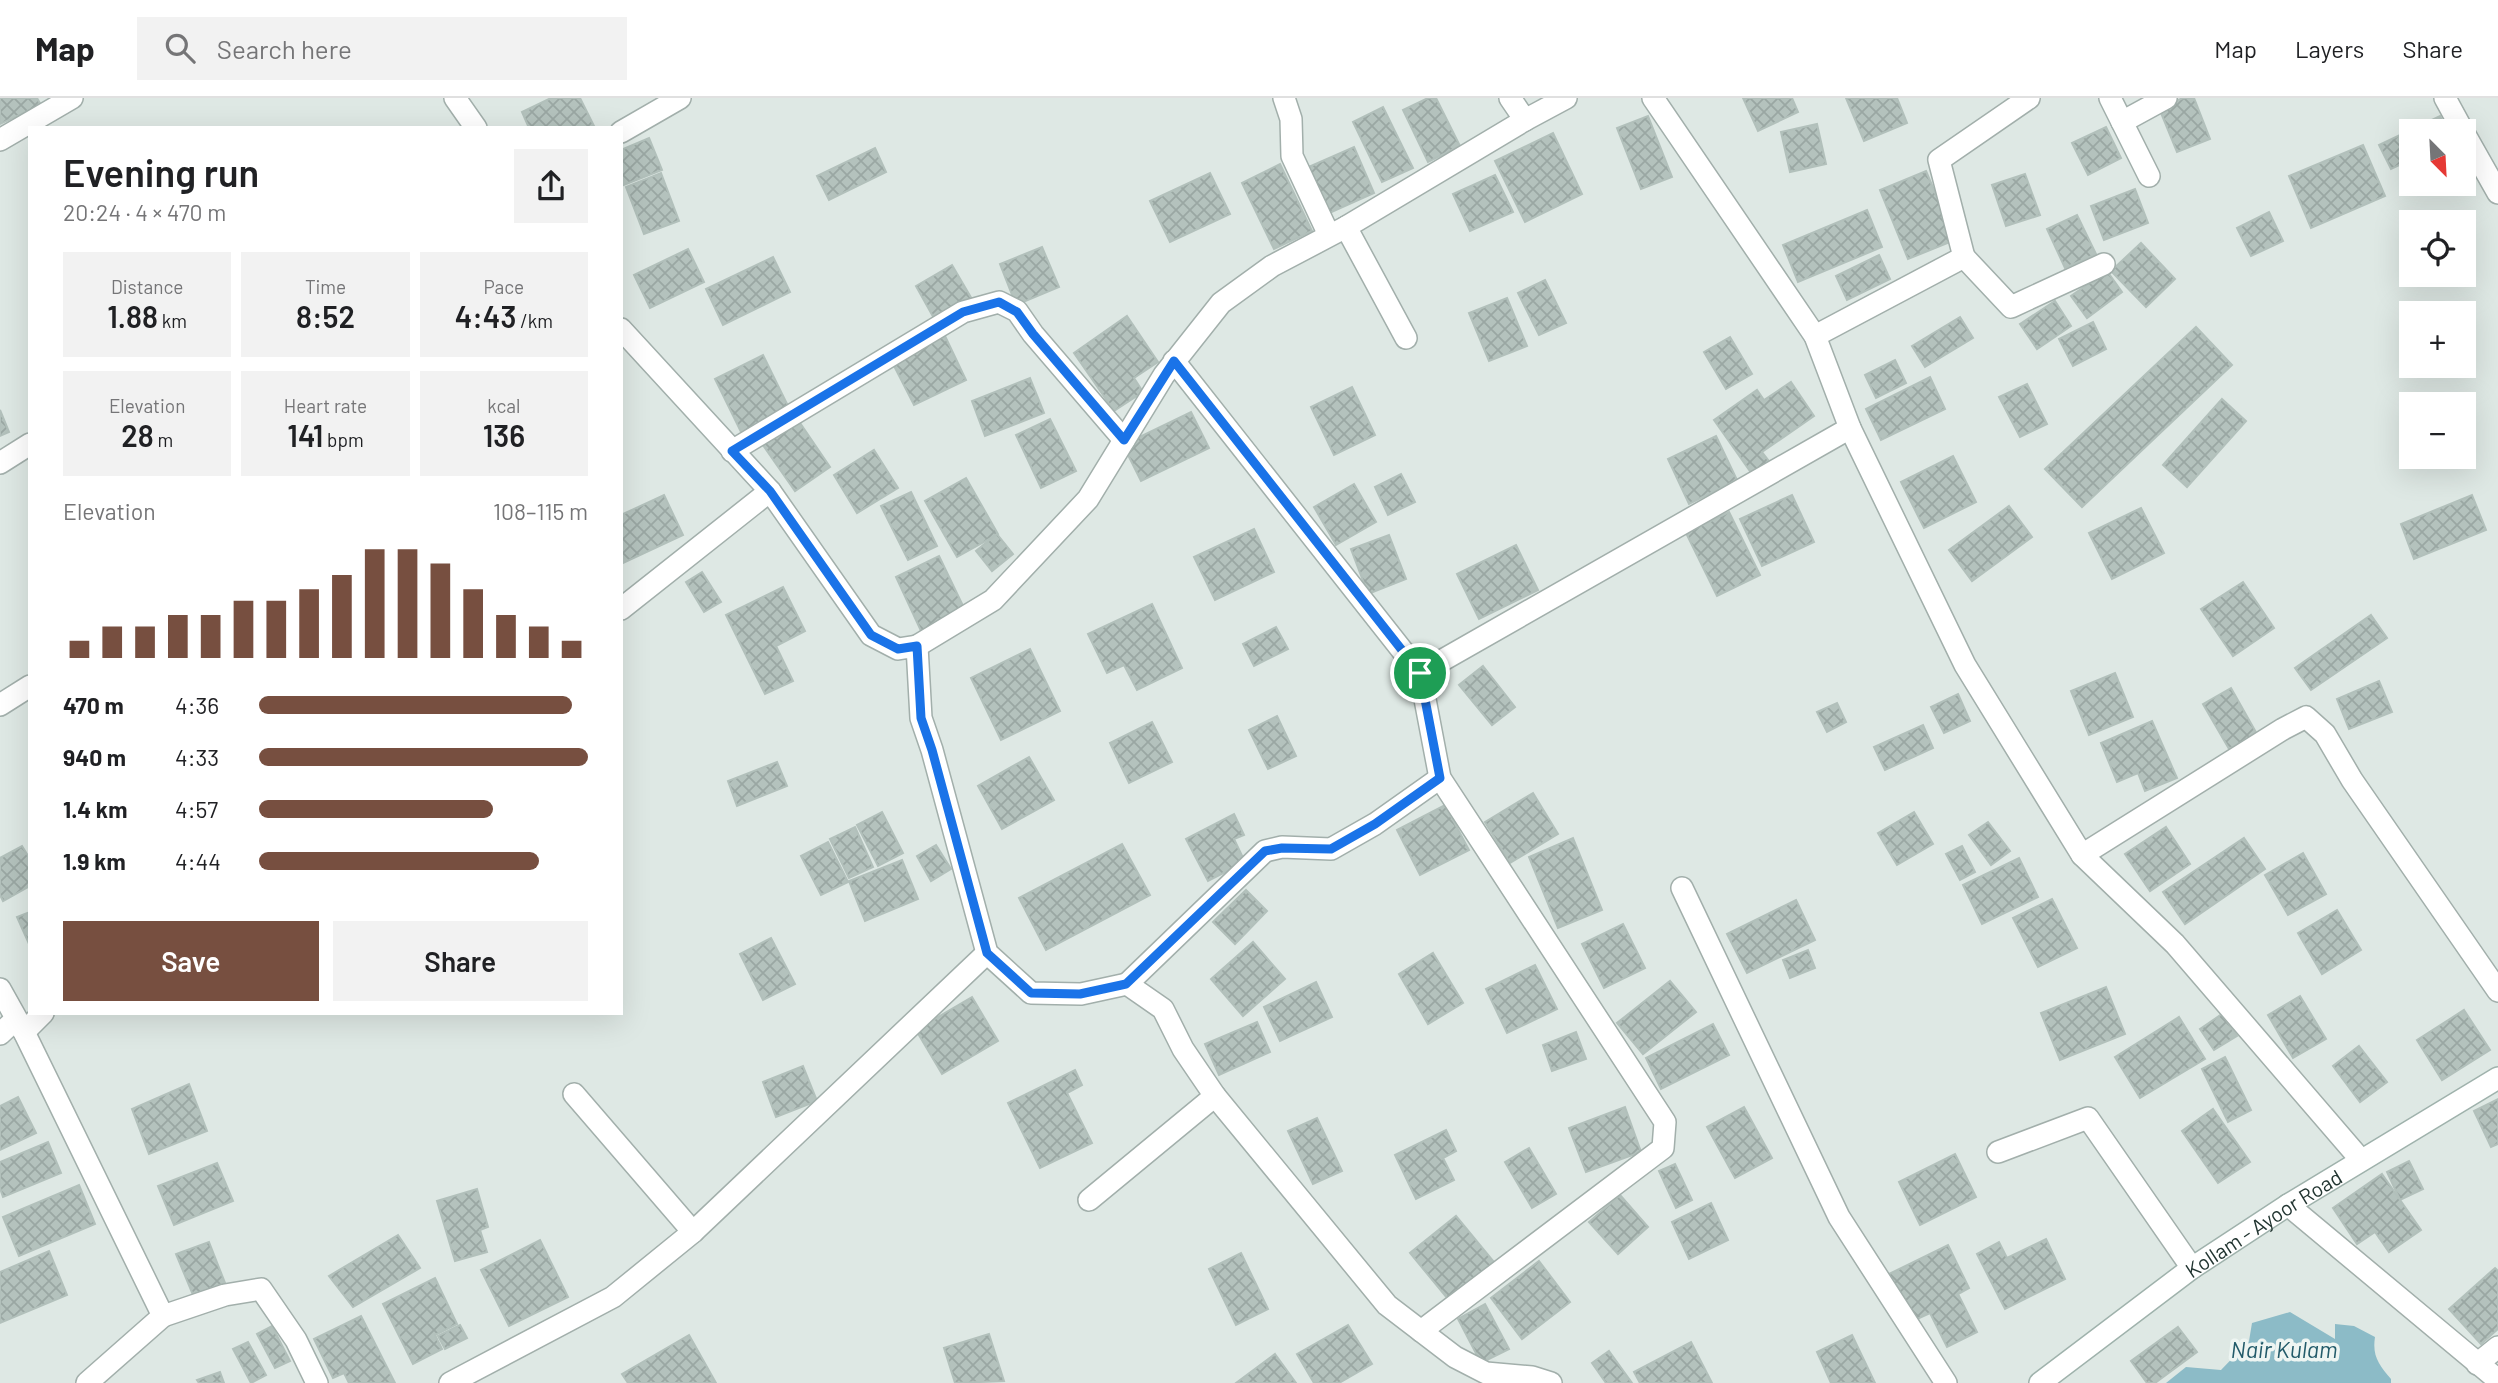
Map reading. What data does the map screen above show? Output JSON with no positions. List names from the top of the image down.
{
  "streets": {
    "street": ["Kollam - Ayoor Road"]
  },
  "water": ["Nair Kulam"],
  "north": "bottom right",
  "page": {
    "header": "Map",
    "search": "Search here",
    "nav": ["Map", "Layers", "Share"],
    "map_buttons": ["+", "−"],
    "heading": ["Evening run", "20:24 · 4 × 470 m"],
    "stats": [
      ["Distance", "1.88 km"],
      ["Time", "8:52"],
      ["Pace", "4:43 /km"],
      ["Elevation", "28 m"],
      ["Heart rate", "141 bpm"],
      ["kcal", "136"]
    ],
    "chart": ["Elevation", "108–115 m"],
    "list": [
      {
        "name": "470 m",
        "note": "4:36"
      },
      {
        "name": "940 m",
        "note": "4:33"
      },
      {
        "name": "1.4 km",
        "note": "4:57"
      },
      {
        "name": "1.9 km",
        "note": "4:44"
      }
    ],
    "buttons": ["Save", "Share"]
  }
}
